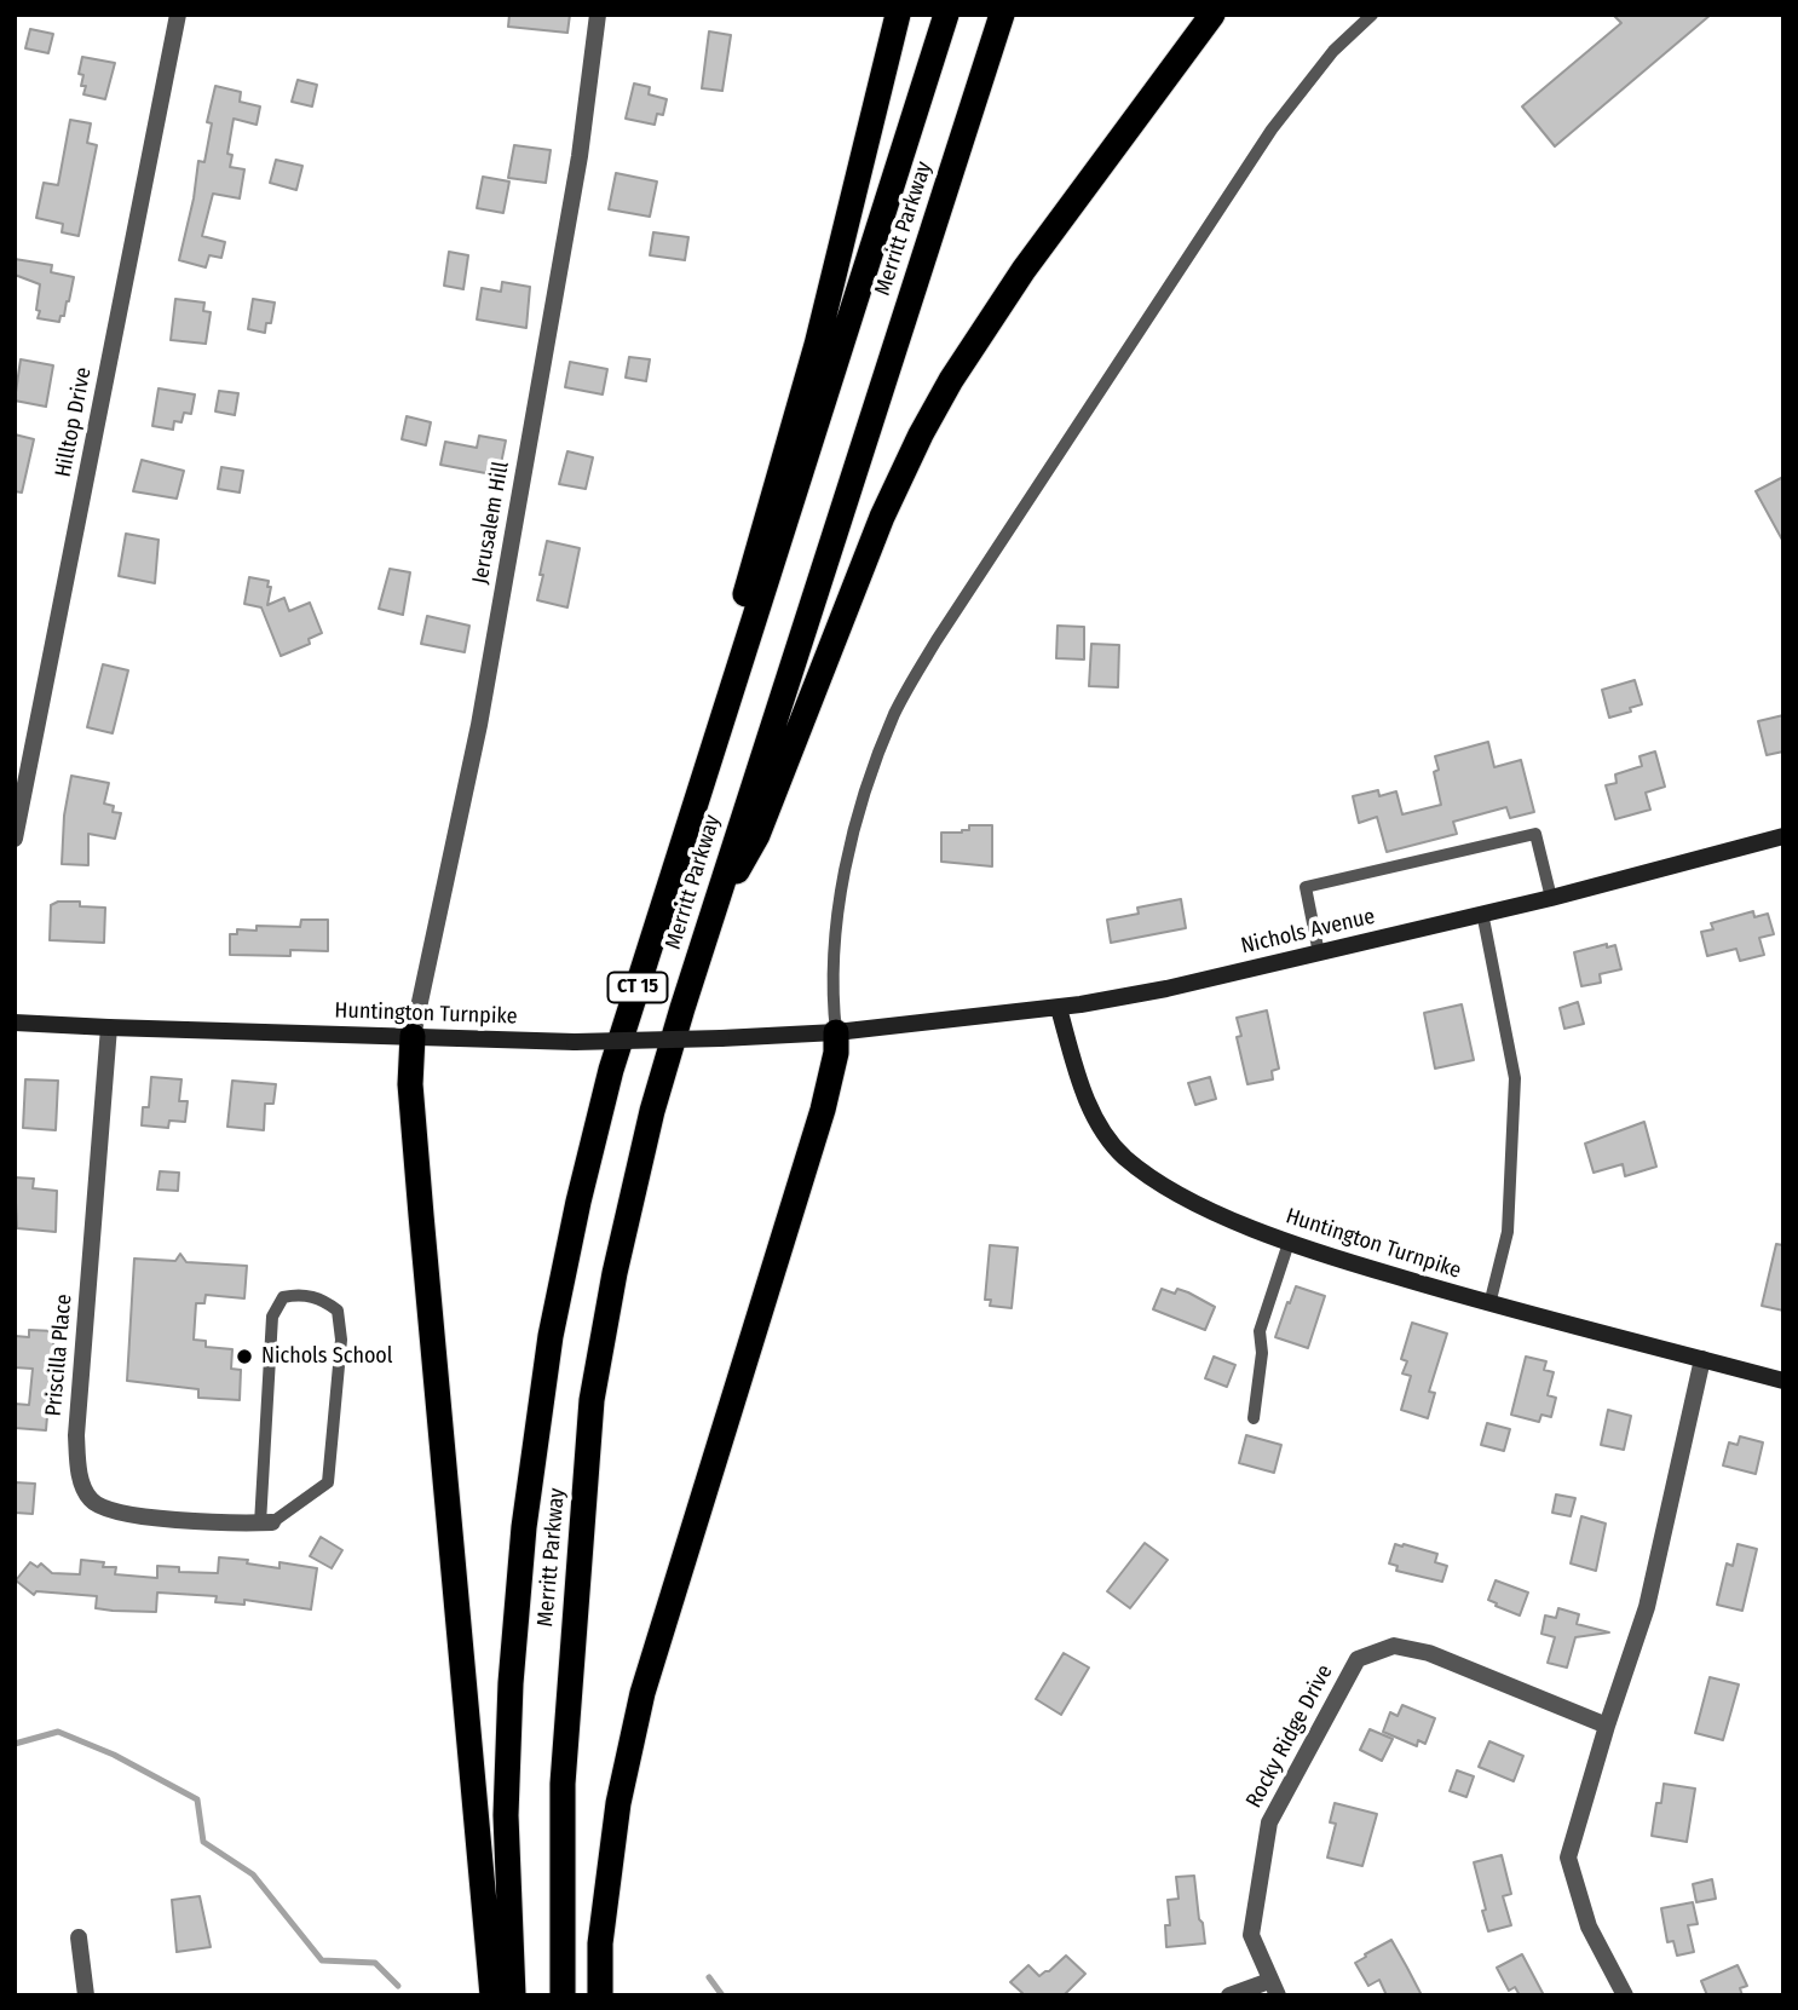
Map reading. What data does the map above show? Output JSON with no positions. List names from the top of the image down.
{
  "streets": {
    "highway": ["Merritt Parkway", "CT 15"],
    "main road": ["Nichols Avenue", "Huntington Turnpike"],
    "street": [
      "Hilltop Drive",
      "Jerusalem Hill",
      "Priscilla Place",
      "Rocky Ridge Drive"
    ]
  },
  "crossings": [
    ["Jerusalem Hill", "Huntington Turnpike"],
    ["Nichols Avenue", "Huntington Turnpike"],
    ["Huntington Turnpike", "Priscilla Place"]
  ],
  "places": ["Nichols School"]
}
